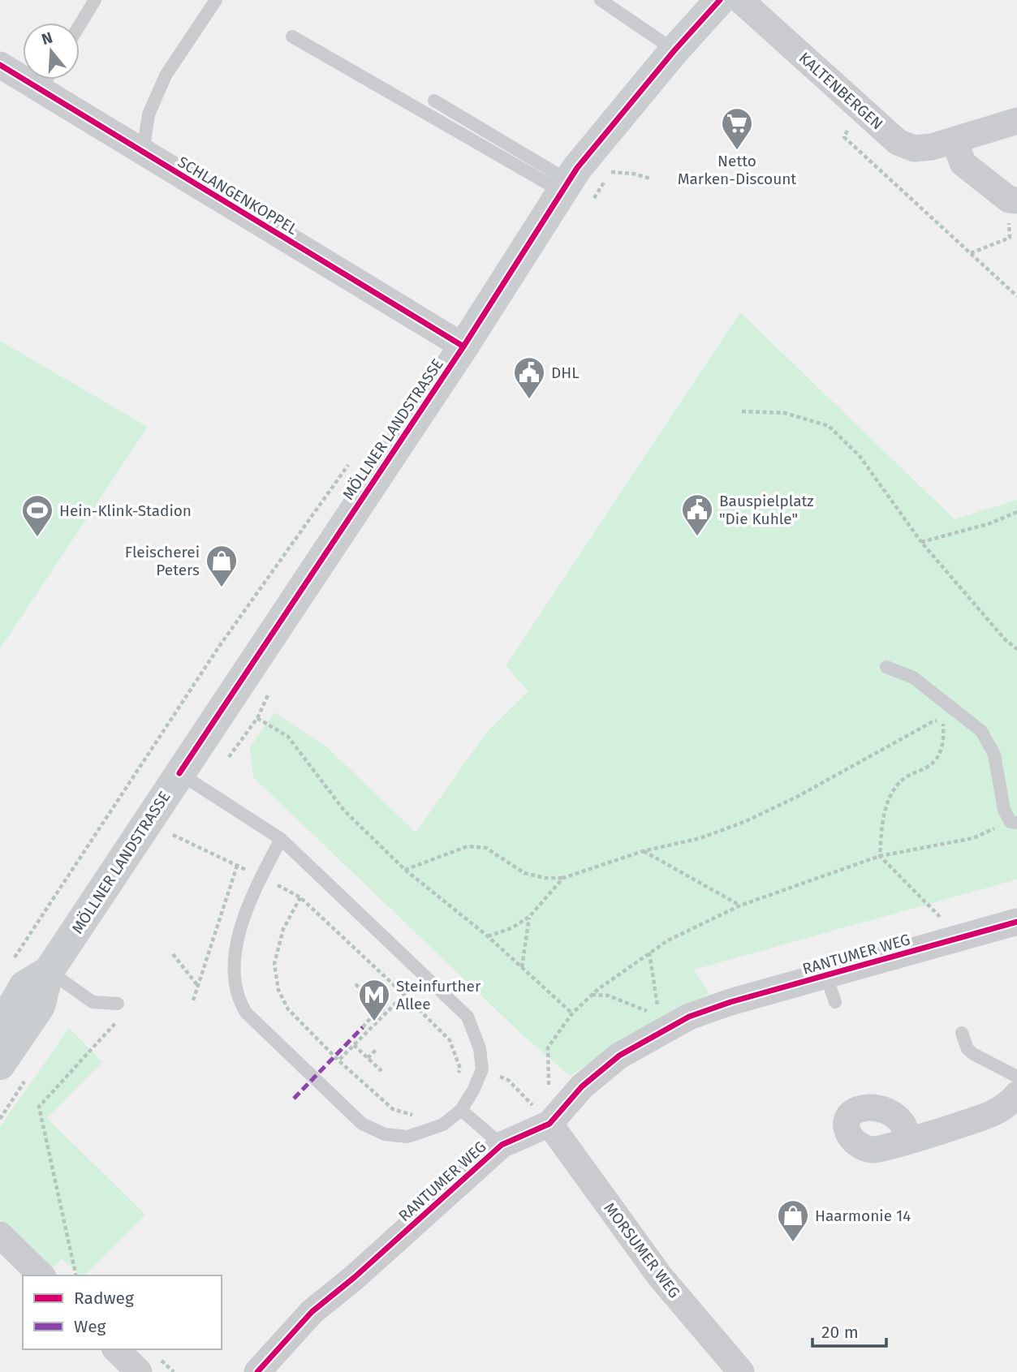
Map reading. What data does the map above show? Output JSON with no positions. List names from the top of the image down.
{
  "streets": {
    "street": [
      "KALTENBERGEN",
      "SCHLANGENKOPPEL",
      "MÖLLNER LANDSTRASSE",
      "RANTUMER WEG",
      "MORSUMER WEG"
    ]
  },
  "crossings": [
    ["SCHLANGENKOPPEL", "MÖLLNER LANDSTRASSE"],
    ["RANTUMER WEG", "MORSUMER WEG"]
  ],
  "places": {
    "supermarket": ["Netto Marken-Discount"],
    "public building": ["DHL", "Bauspielplatz \"Die Kuhle\""],
    "sports": ["Hein-Klink-Stadion"],
    "shop": ["Fleischerei Peters", "Haarmonie 14"],
    "metro station": ["Steinfurther Allee"]
  },
  "legend": ["Radweg", "Weg"],
  "scale_bar": "20 m",
  "north": "top"
}
